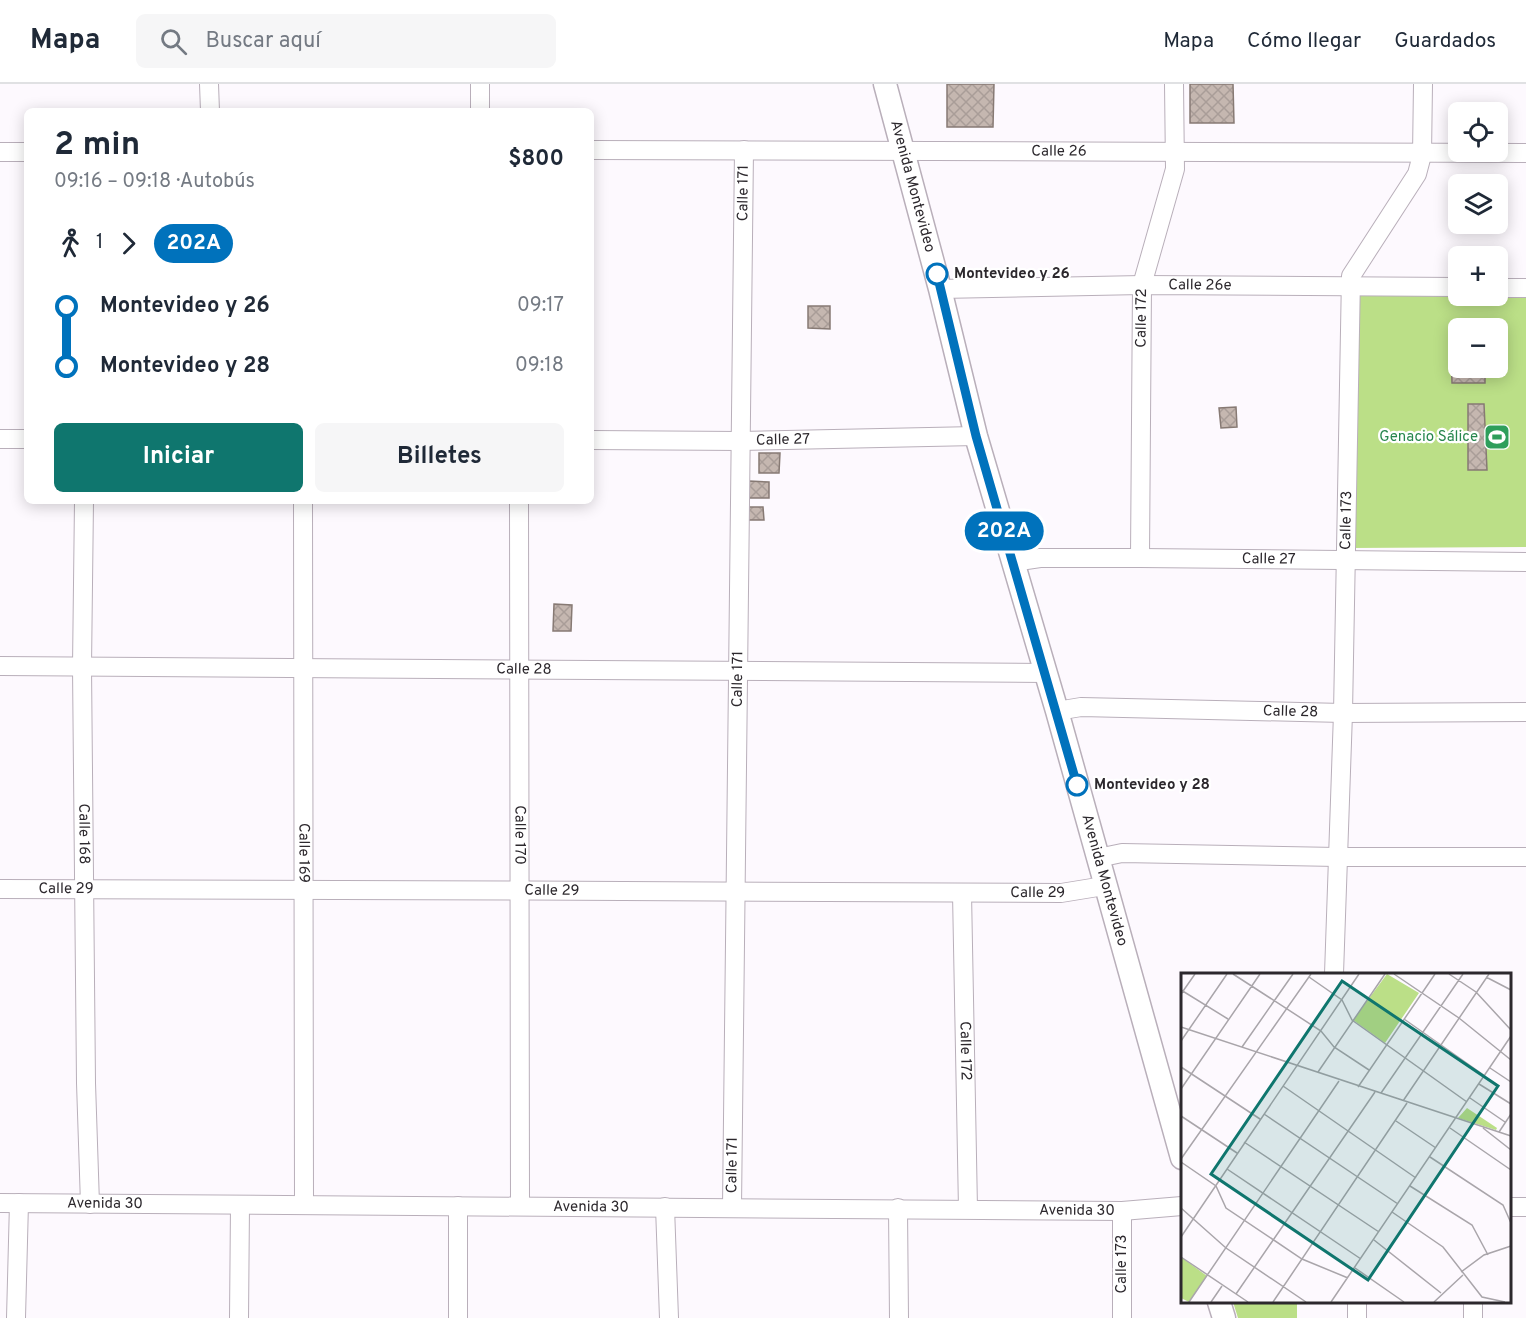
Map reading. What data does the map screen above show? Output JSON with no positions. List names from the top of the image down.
{
  "streets": {
    "main road": ["Avenida Montevideo"],
    "street": [
      "Calle 26",
      "Calle 171",
      "Calle 26e",
      "Calle 172",
      "Calle 27",
      "Calle 173",
      "Calle 28",
      "Calle 168",
      "Calle 170",
      "Calle 169",
      "Calle 29",
      "Avenida 30"
    ]
  },
  "crossings": [
    ["Calle 26", "Avenida Montevideo"],
    ["Calle 26", "Calle 171"],
    ["Calle 26", "Calle 172"],
    ["Calle 26", "Calle 173"],
    ["Avenida Montevideo", "Calle 26e"],
    ["Avenida Montevideo", "Calle 27"],
    ["Avenida Montevideo", "Calle 28"],
    ["Avenida Montevideo", "Calle 29"],
    ["Calle 171", "Calle 27"],
    ["Calle 171", "Calle 28"],
    ["Calle 171", "Calle 29"],
    ["Calle 171", "Avenida 30"],
    ["Calle 26e", "Calle 172"],
    ["Calle 26e", "Calle 173"],
    ["Calle 172", "Calle 27"],
    ["Calle 172", "Calle 29"],
    ["Calle 172", "Avenida 30"],
    ["Calle 27", "Calle 173"],
    ["Calle 173", "Calle 28"],
    ["Calle 173", "Avenida 30"],
    ["Calle 28", "Calle 168"],
    ["Calle 28", "Calle 170"],
    ["Calle 28", "Calle 169"],
    ["Calle 168", "Calle 29"],
    ["Calle 168", "Avenida 30"],
    ["Calle 170", "Calle 29"],
    ["Calle 170", "Avenida 30"],
    ["Calle 169", "Calle 29"],
    ["Calle 169", "Avenida 30"]
  ],
  "places": {
    "other": ["Montevideo y 26", "Montevideo y 28"],
    "sports": ["Genacio Sálice"]
  },
  "lines": ["bus line 202A"],
  "page": {
    "header": "Mapa",
    "search": "Buscar aquí",
    "nav": ["Mapa", "Cómo llegar", "Guardados"],
    "on_map": "202A",
    "map_buttons": ["+", "−"],
    "heading": ["2 min", "09:16 – 09:18 · Autobús", "$800"],
    "legs": ["1", "202A"],
    "list": [
      {
        "name": "Montevideo y 26",
        "value": "09:17"
      },
      {
        "name": "Montevideo y 28",
        "value": "09:18"
      }
    ],
    "buttons": ["Iniciar", "Billetes"]
  }
}
